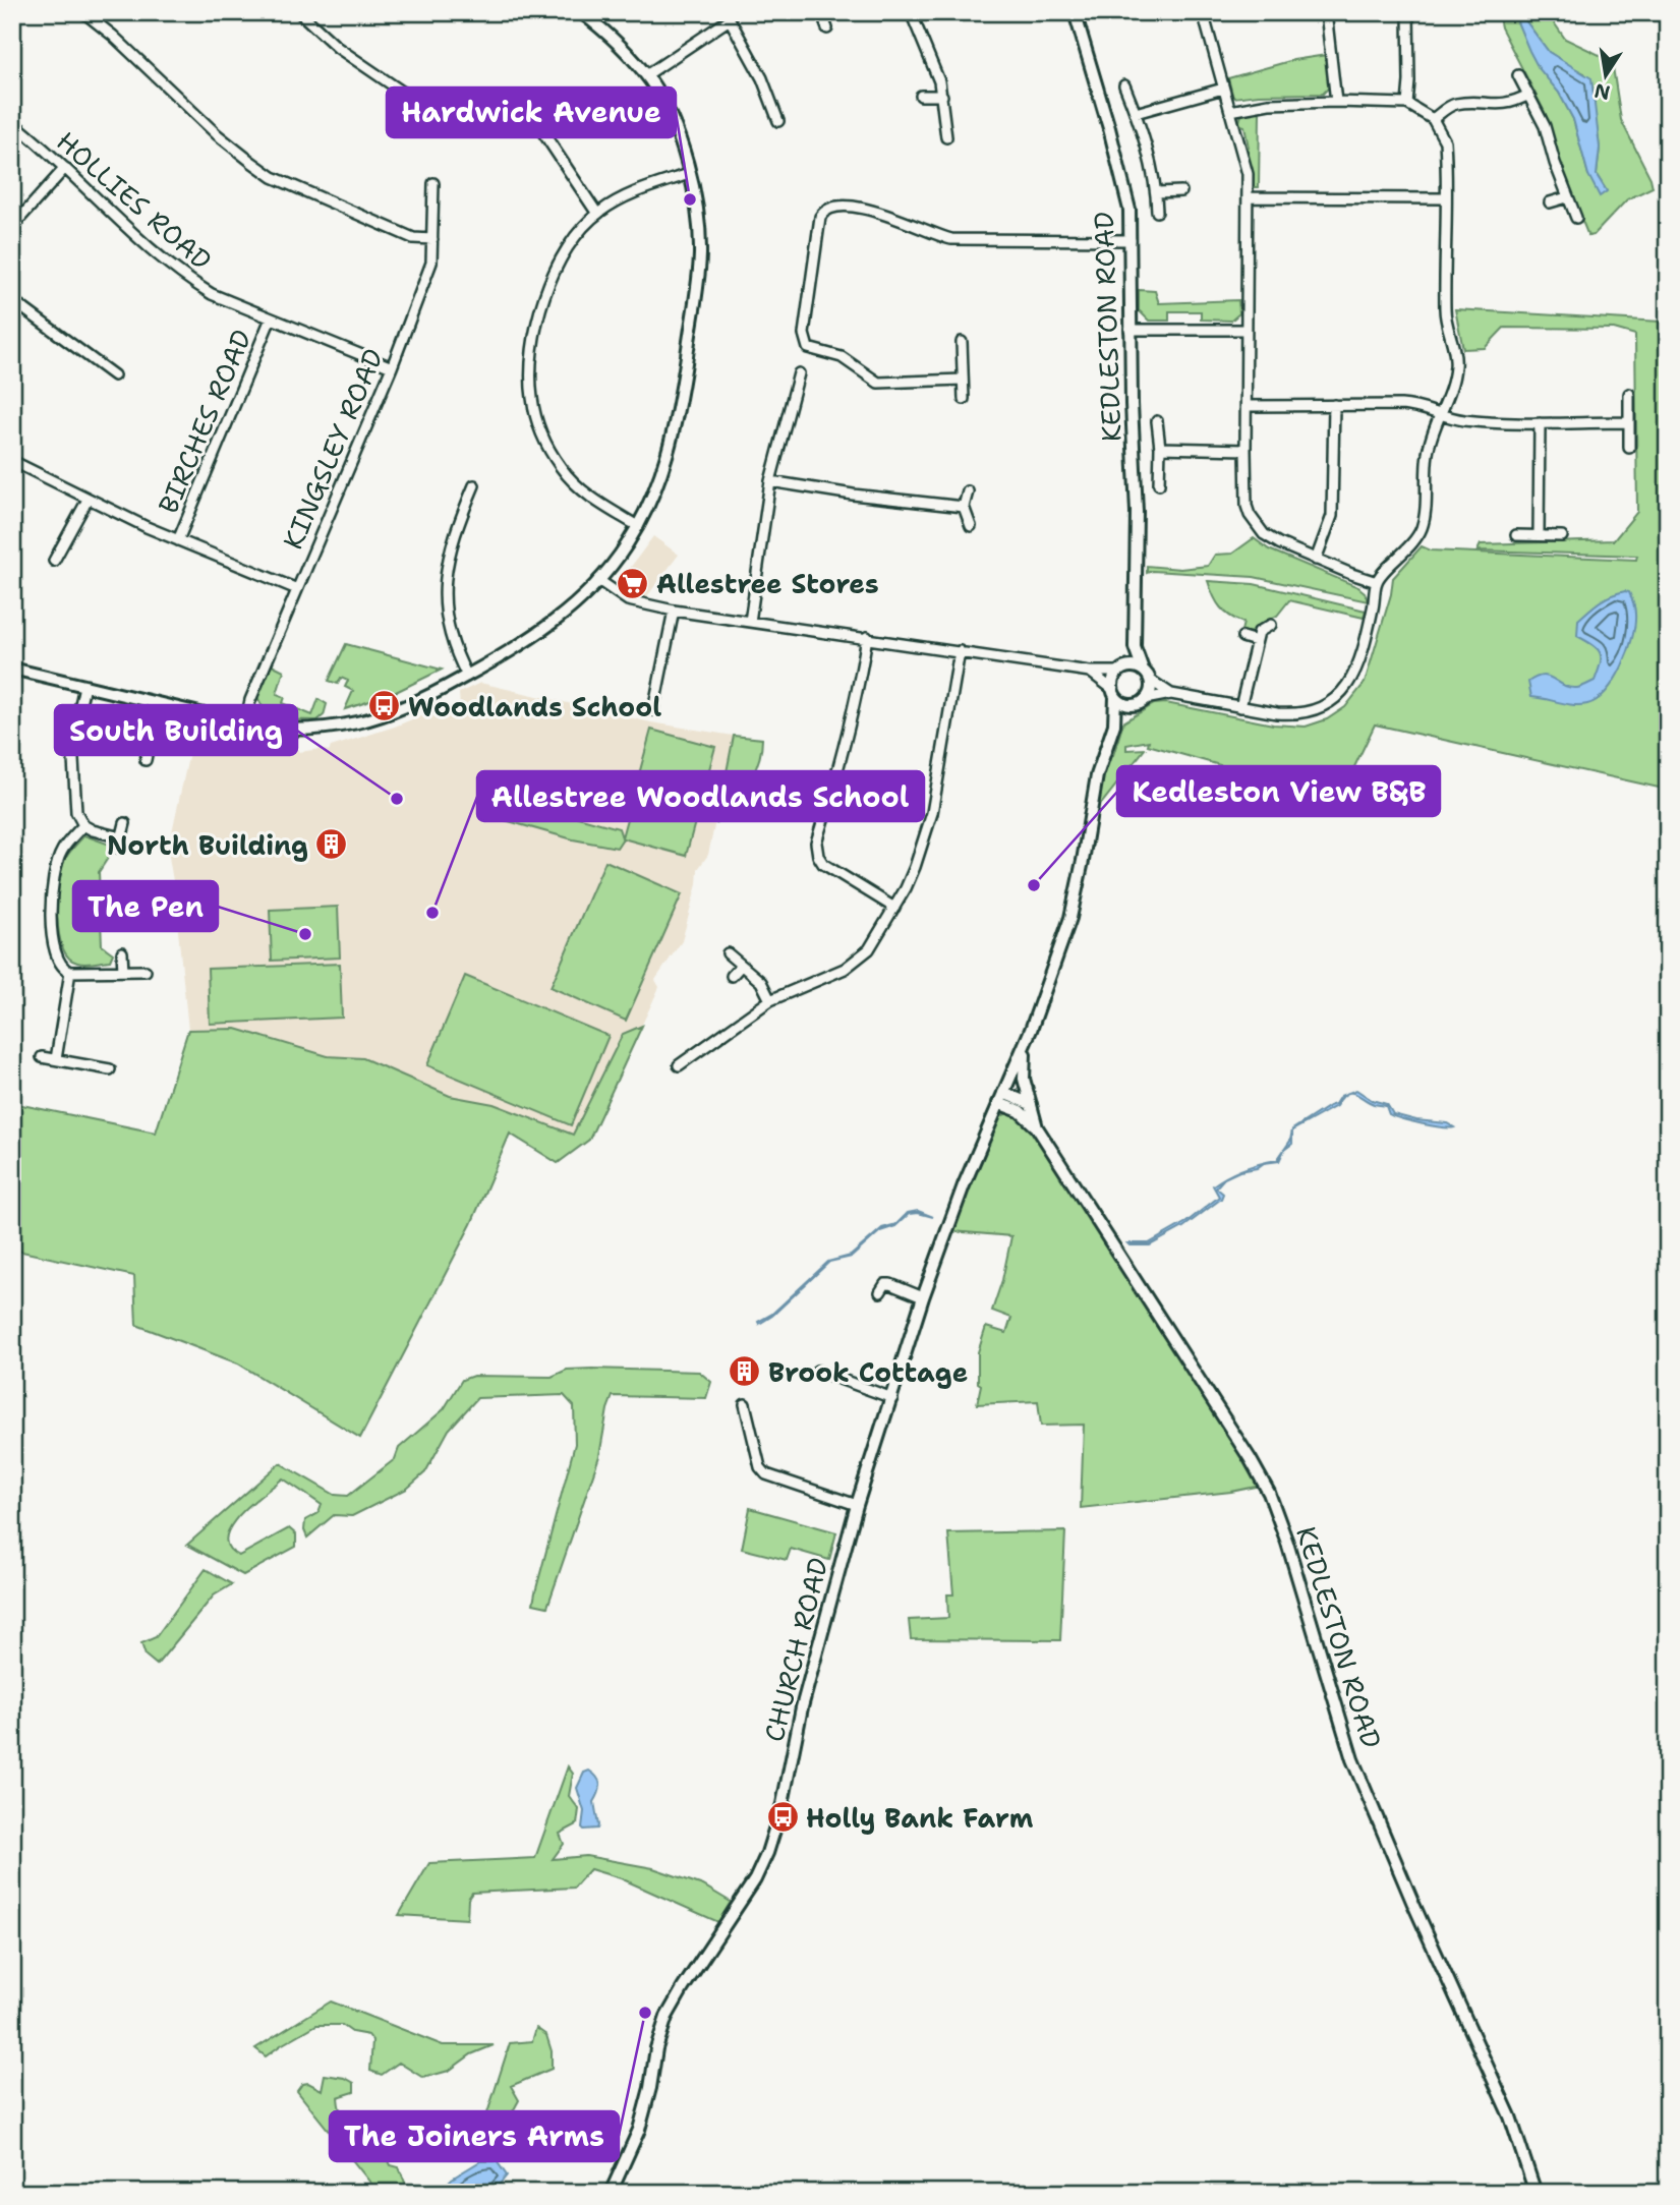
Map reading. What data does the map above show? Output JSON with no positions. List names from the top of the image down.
{
  "streets": {
    "street": [
      "HOLLIES ROAD",
      "KEDLESTON ROAD",
      "BIRCHES ROAD",
      "KINGSLEY ROAD",
      "CHURCH ROAD"
    ]
  },
  "crossings": [
    ["HOLLIES ROAD", "BIRCHES ROAD"],
    ["HOLLIES ROAD", "KINGSLEY ROAD"],
    ["KEDLESTON ROAD", "CHURCH ROAD"]
  ],
  "places": {
    "other": [
      "Hardwick Avenue",
      "South Building",
      "Kedleston View B&B",
      "Allestree Woodlands School",
      "The Pen",
      "The Joiners Arms"
    ],
    "supermarket": ["Allestree Stores"],
    "bus stop": ["Woodlands School", "Holly Bank Farm"],
    "building": ["North Building", "Brook Cottage"]
  },
  "north": "bottom"
}
